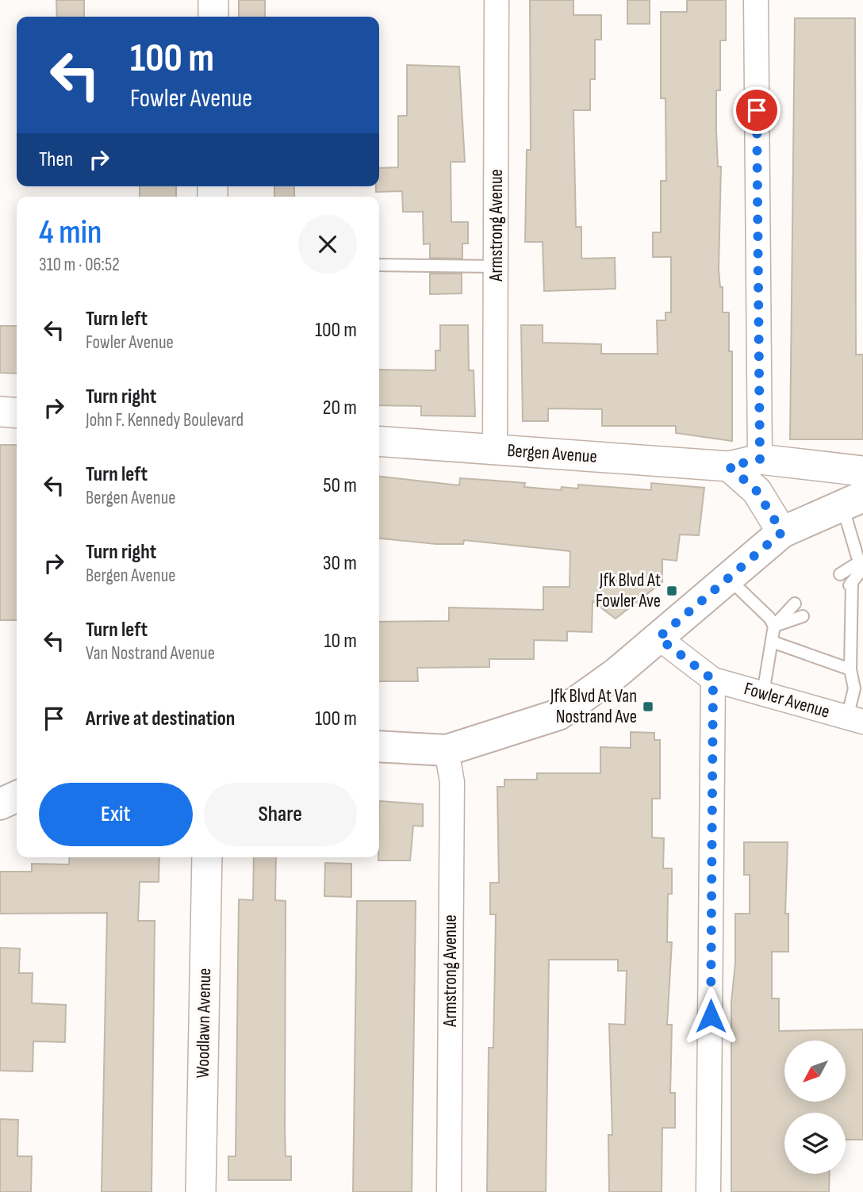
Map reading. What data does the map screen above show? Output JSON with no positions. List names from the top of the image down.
{
  "streets": {
    "street": [
      "Armstrong Avenue",
      "Bergen Avenue",
      "Fowler Avenue",
      "Woodlawn Avenue"
    ]
  },
  "crossings": [
    ["Armstrong Avenue", "Bergen Avenue"]
  ],
  "places": {
    "transit": ["Jfk Blvd At Fowler Ave", "Jfk Blvd At Van Nostrand Ave"]
  },
  "north": "bottom left",
  "page": {
    "turn": ["100 m", "Fowler Avenue"],
    "then": "Then",
    "heading": ["4 min", "310 m · 06:52"],
    "list": [
      {
        "name": "Turn left",
        "note": "Fowler Avenue",
        "value": "100 m"
      },
      {
        "name": "Turn right",
        "note": "John F. Kennedy Boulevard",
        "value": "20 m"
      },
      {
        "name": "Turn left",
        "note": "Bergen Avenue",
        "value": "50 m"
      },
      {
        "name": "Turn right",
        "note": "Bergen Avenue",
        "value": "30 m"
      },
      {
        "name": "Turn left",
        "note": "Van Nostrand Avenue",
        "value": "10 m"
      },
      {
        "name": "Arrive at destination",
        "value": "100 m"
      }
    ],
    "buttons": ["Exit", "Share"]
  }
}
